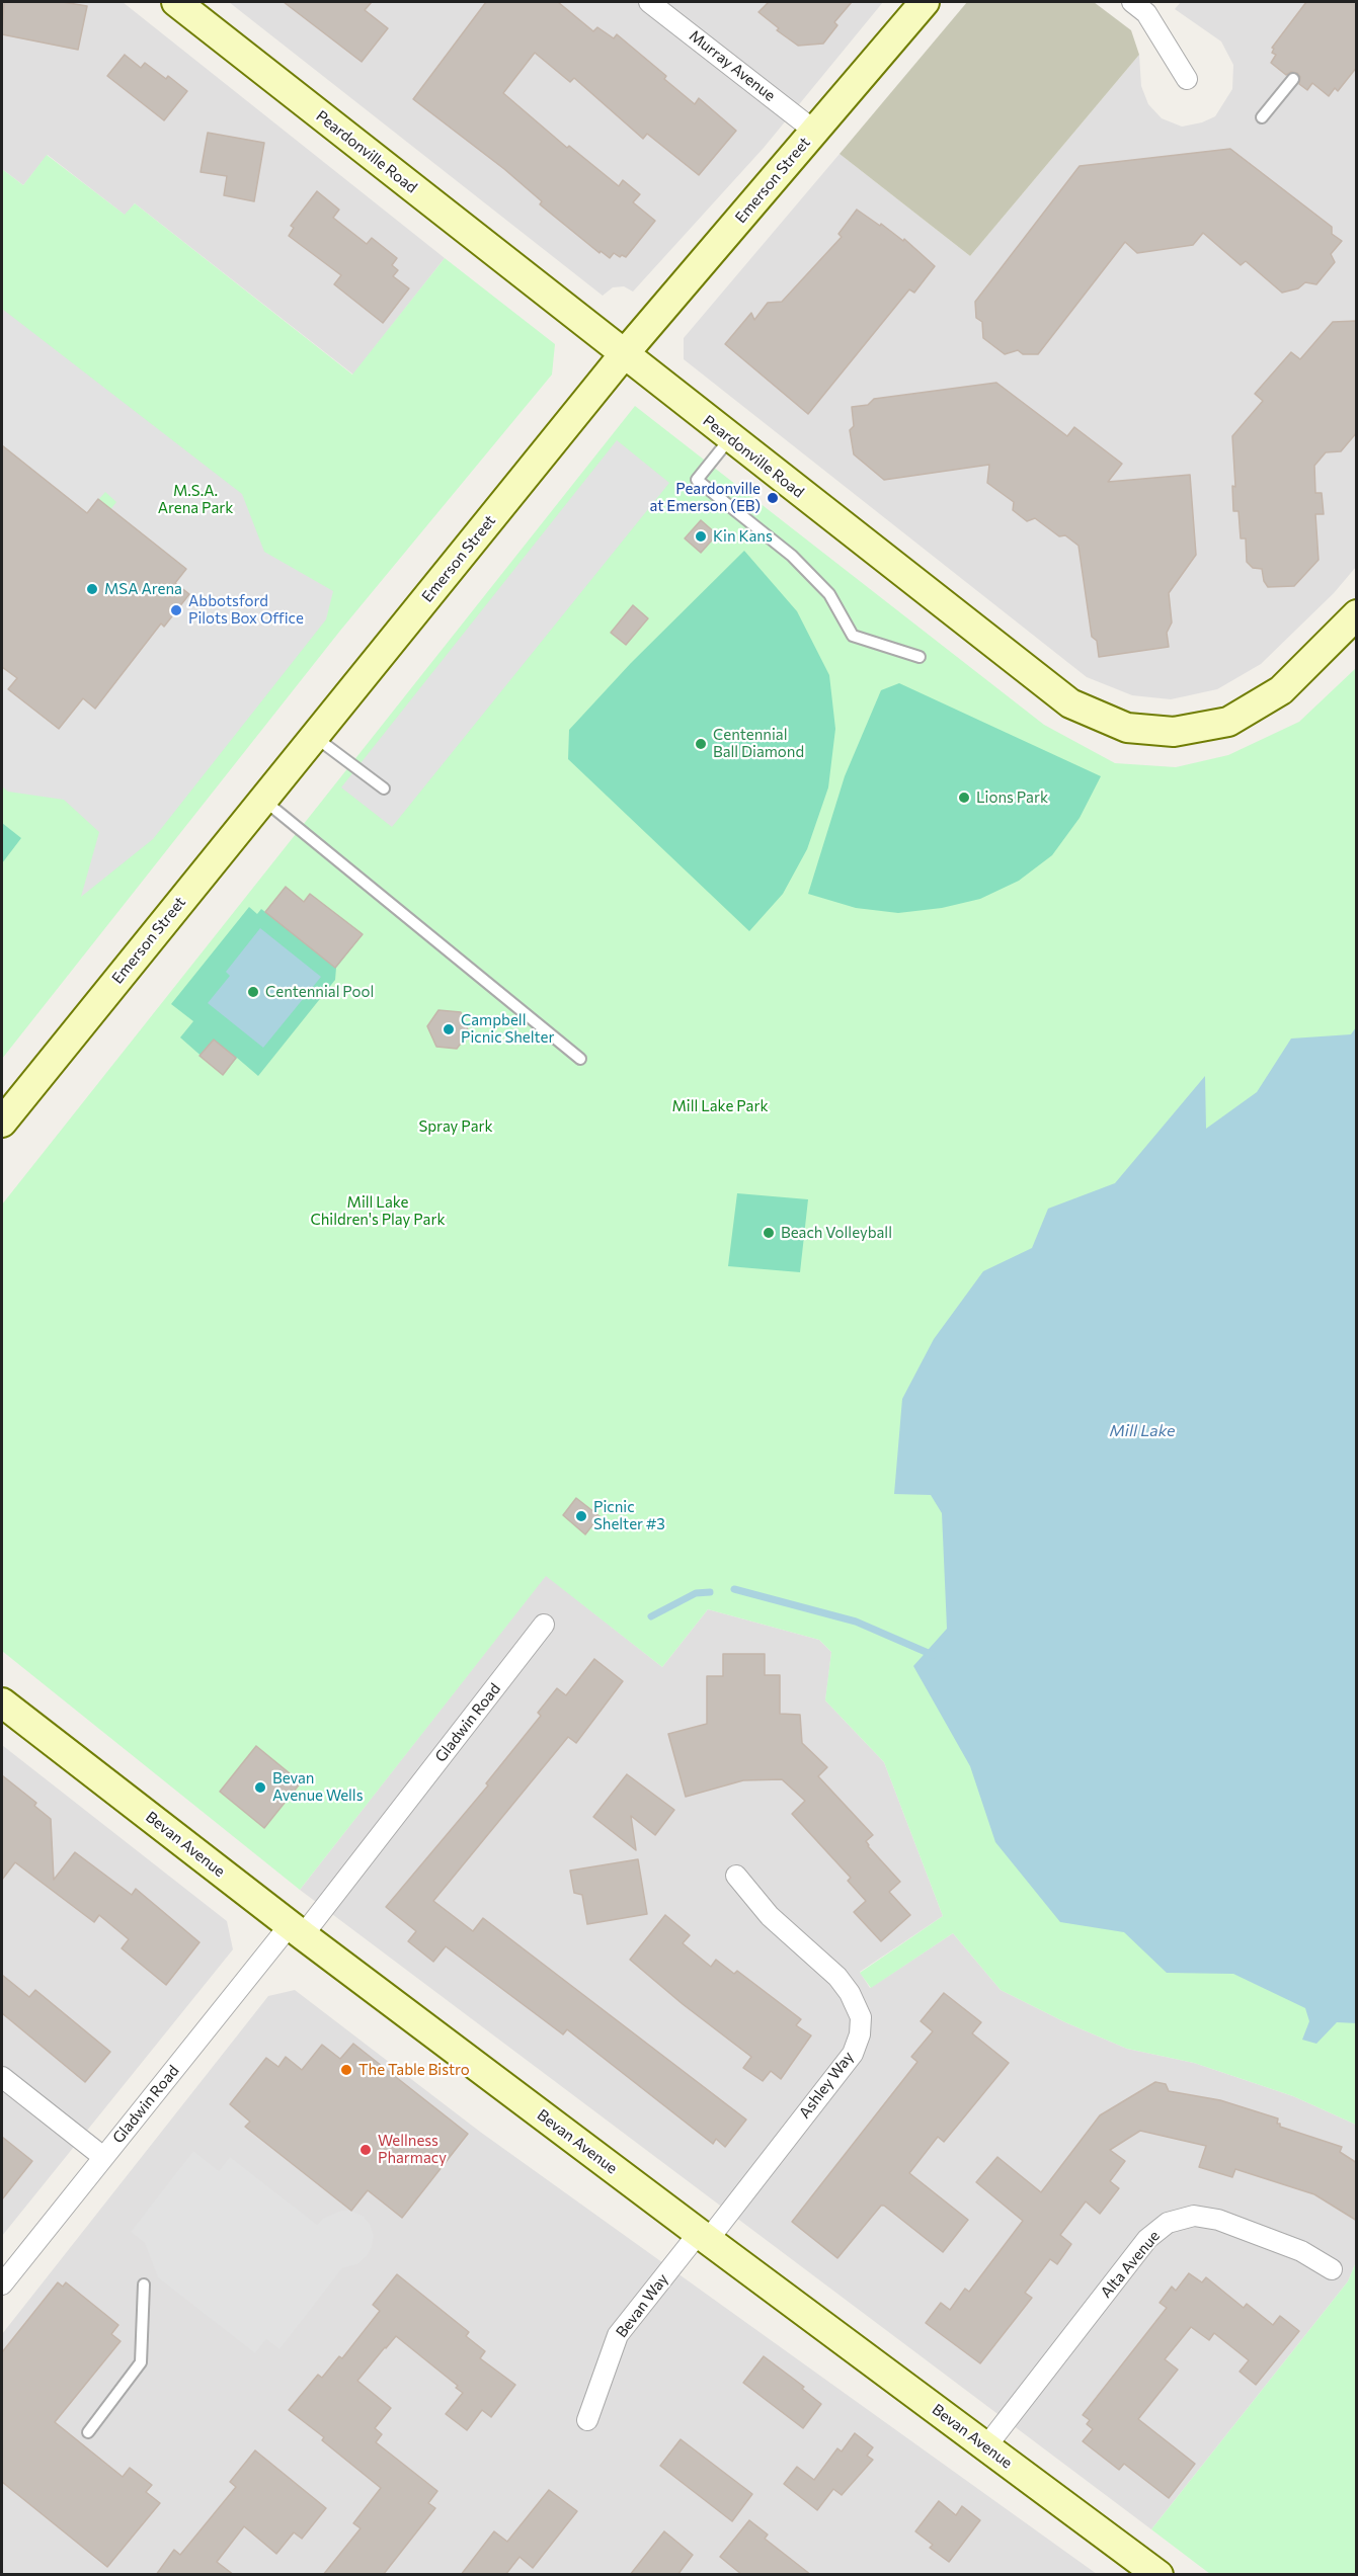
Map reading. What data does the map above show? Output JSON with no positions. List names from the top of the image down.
{
  "streets": {
    "main road": ["Peardonville Road", "Emerson Street", "Bevan Avenue"],
    "street": [
      "Murray Avenue",
      "Gladwin Road",
      "Ashley Way",
      "Alta Avenue",
      "Bevan Way"
    ]
  },
  "crossings": [
    ["Murray Avenue", "Emerson Street"],
    ["Peardonville Road", "Emerson Street"],
    ["Gladwin Road", "Bevan Avenue"],
    ["Bevan Avenue", "Ashley Way"],
    ["Bevan Avenue", "Alta Avenue"],
    ["Bevan Avenue", "Bevan Way"],
    ["Ashley Way", "Bevan Way"]
  ],
  "water": ["Mill Lake"],
  "parks": [
    "M.S.A. Arena Park",
    "Mill Lake Park",
    "Spray Park",
    "Mill Lake Children's Play Park"
  ],
  "places": [
    "Peardonville at Emerson (EB)",
    "Kin Kans",
    "MSA Arena",
    "Abbotsford Pilots Box Office",
    "Centennial Ball Diamond",
    "Lions Park",
    "Centennial Pool",
    "Campbell Picnic Shelter",
    "Beach Volleyball",
    "Picnic Shelter #3",
    "Bevan Avenue Wells",
    "The Table Bistro",
    "Wellness Pharmacy"
  ]
}
